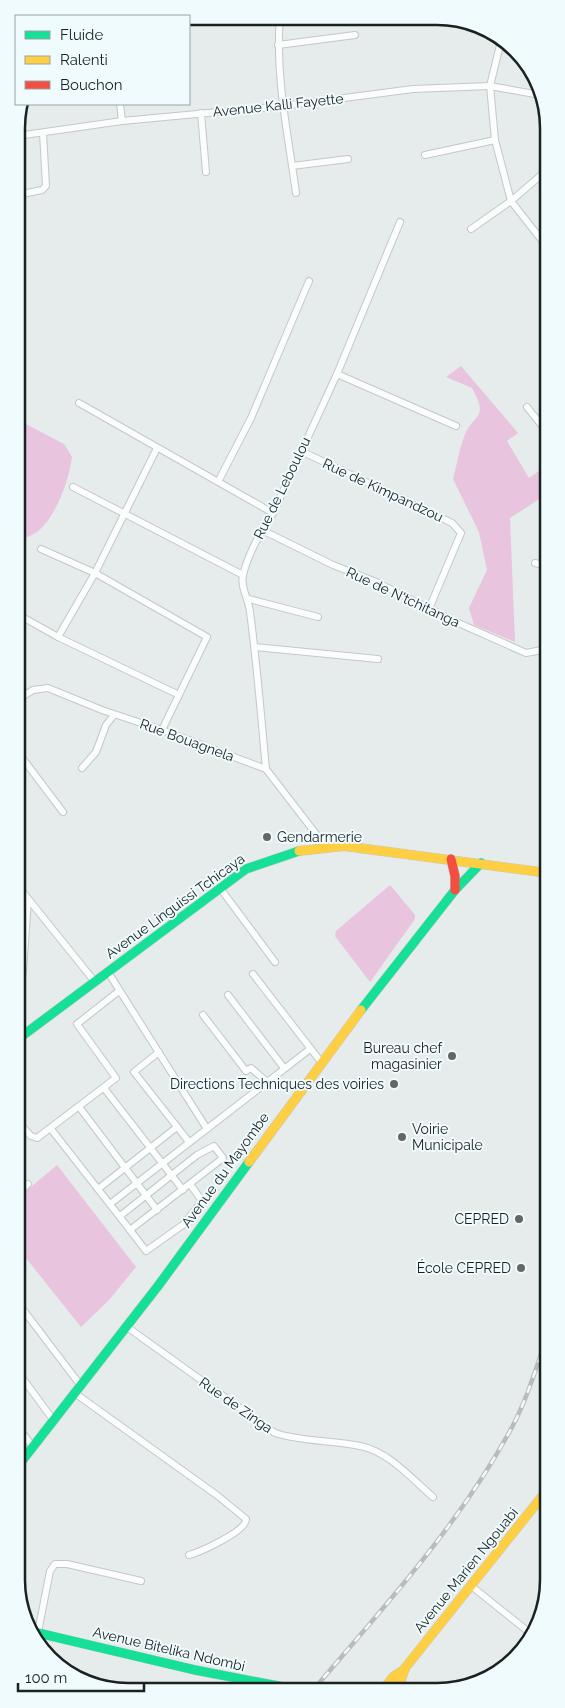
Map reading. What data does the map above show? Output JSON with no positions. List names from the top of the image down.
{
  "streets": {
    "main road": [
      "Avenue Linguissi Tchicaya",
      "Avenue du Mayombe",
      "Avenue Marien Ngouabi",
      "Avenue Bitelika Ndombi"
    ],
    "street": [
      "Avenue Kalli Fayette",
      "Rue de Leboulou",
      "Rue de Kimpandzou",
      "Rue de N'tchitanga",
      "Rue Bouagnela",
      "Rue de Zinga"
    ]
  },
  "crossings": [
    ["Rue de Leboulou", "Rue de Kimpandzou"],
    ["Rue de Leboulou", "Rue de N'tchitanga"],
    ["Rue de Kimpandzou", "Rue de N'tchitanga"],
    ["Avenue Linguissi Tchicaya", "Avenue du Mayombe"],
    ["Avenue du Mayombe", "Rue de Zinga"]
  ],
  "places": [
    "Gendarmerie",
    "Bureau chef magasinier",
    "Directions Techniques des voiries",
    "Voirie Municipale",
    "CEPRED",
    "École CEPRED"
  ],
  "legend": ["Fluide", "Ralenti", "Bouchon"],
  "scale_bar": "100 m"
}
